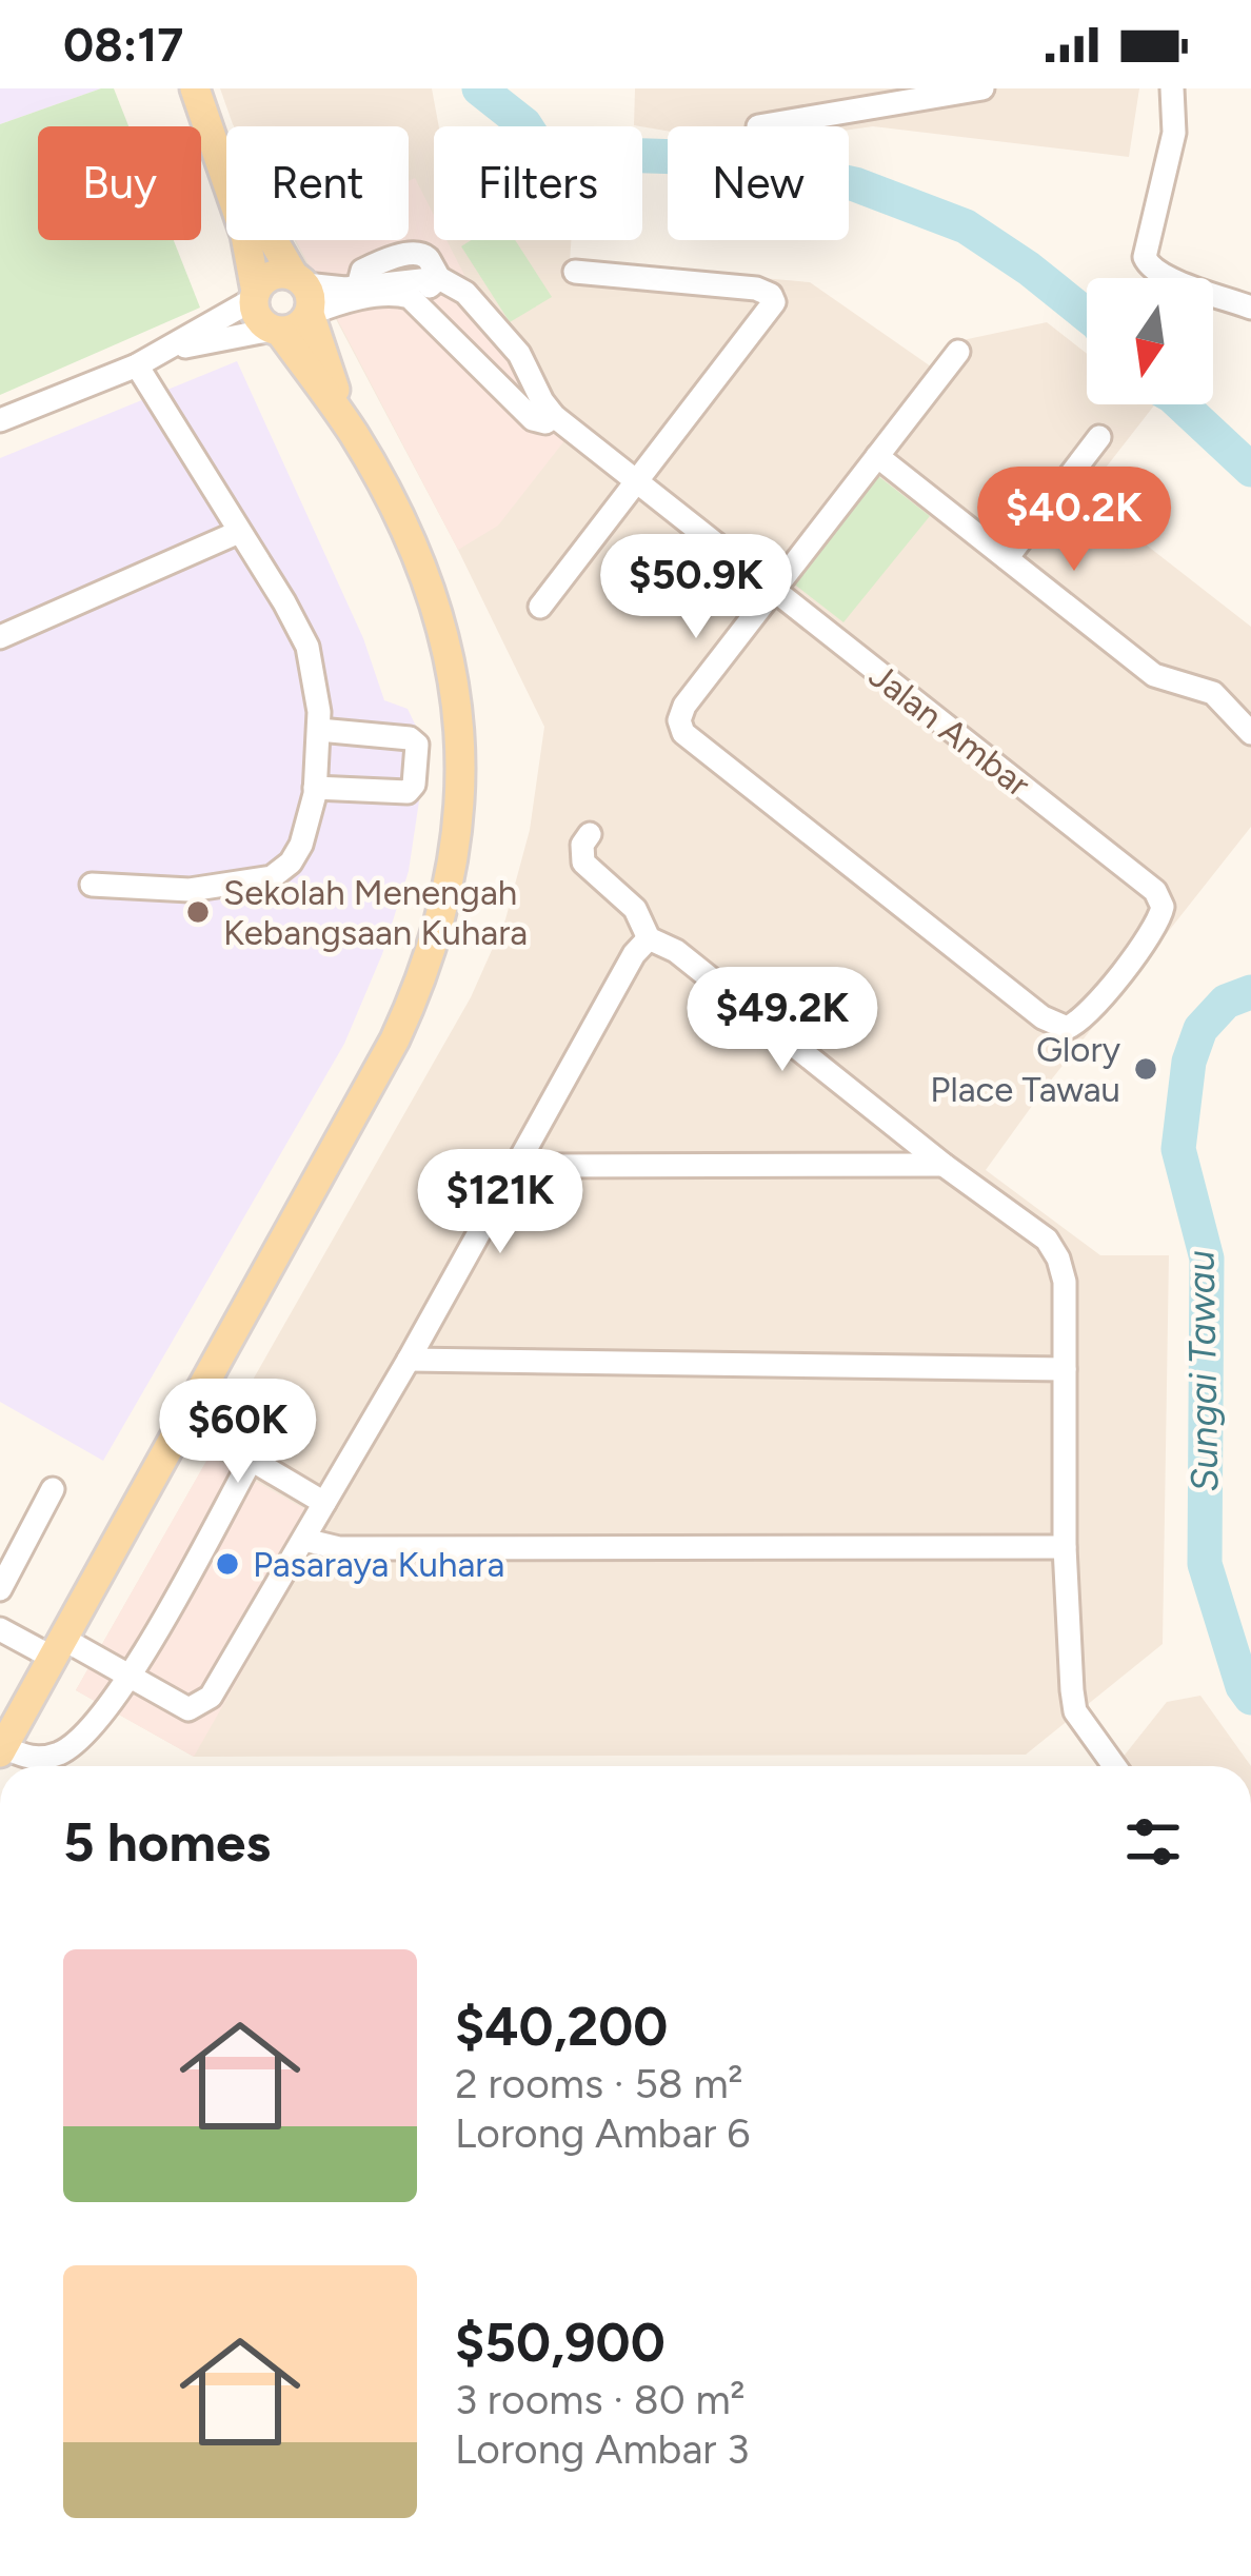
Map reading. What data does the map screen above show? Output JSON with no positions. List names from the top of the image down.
{
  "streets": {
    "street": ["Jalan Ambar"]
  },
  "water": ["Sungai Tawau"],
  "places": ["Sekolah Menengah Kebangsaan Kuhara", "Glory Place Tawau", "Pasaraya Kuhara"],
  "north": "bottom",
  "page": {
    "status": "08:17",
    "chip": [
      "Buy",
      "Rent",
      "Filters",
      "New"
    ],
    "price": [
      "$40.2K",
      "$50.9K",
      "$49.2K",
      "$121K",
      "$60K"
    ],
    "heading": "5 homes",
    "list": [
      {
        "name": "$40,200",
        "note": "2 rooms · 58 m² · Lorong Ambar 6"
      },
      {
        "name": "$50,900",
        "note": "3 rooms · 80 m² · Lorong Ambar 3"
      }
    ]
  }
}
